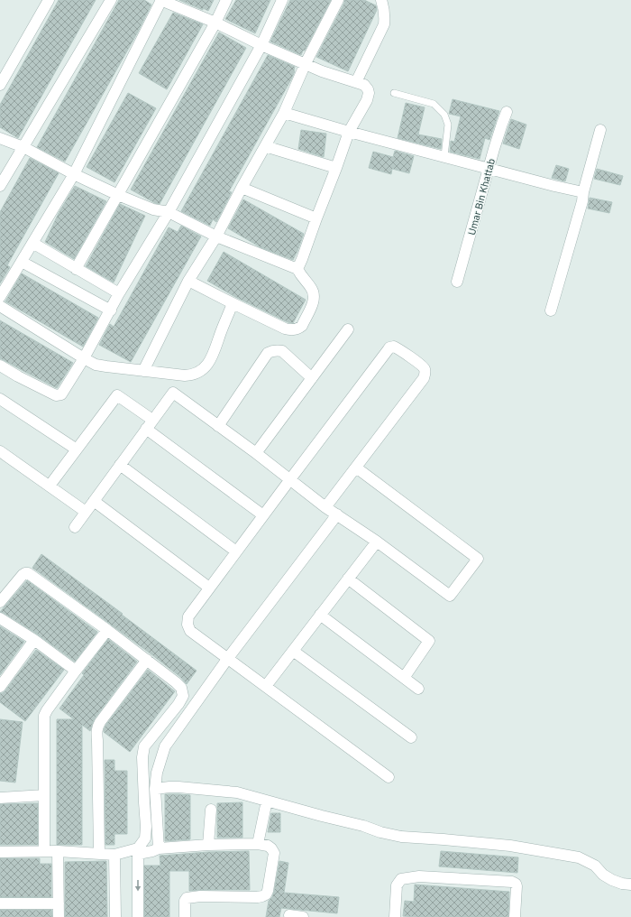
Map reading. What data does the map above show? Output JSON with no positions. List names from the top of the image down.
{
  "streets": {
    "street": ["Umar Bin Khattab"]
  }
}
